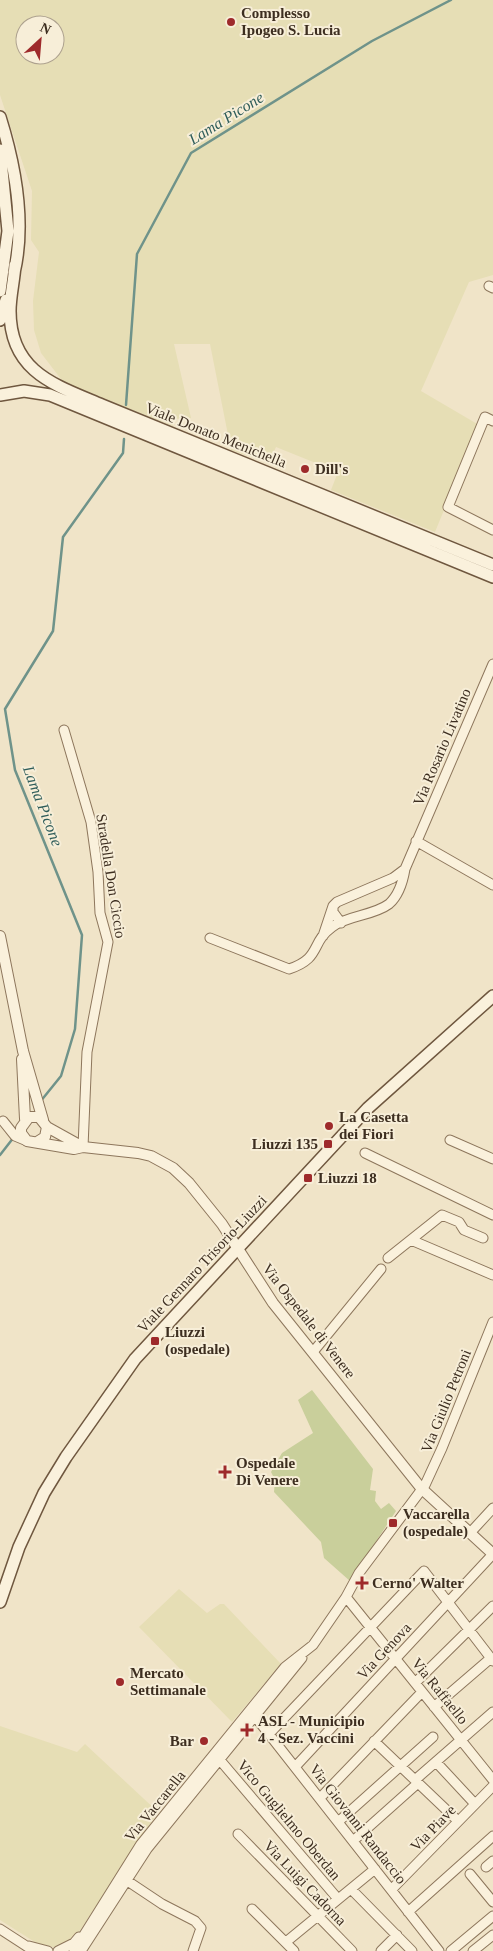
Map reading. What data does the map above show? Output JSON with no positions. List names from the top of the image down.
{
  "streets": {
    "main road": ["Viale Donato Menichella", "Viale Gennaro Trisorio-Liuzzi"],
    "street": [
      "Via Rosario Livatino",
      "Stradella Don Ciccio",
      "Via Ospedale di Venere",
      "Via Giulio Petroni",
      "Via Genova",
      "Via Raffaello",
      "Via Vaccarella",
      "Vico Guglielmo Oberdan",
      "Via Giovanni Randaccio",
      "Via Piave",
      "Via Luigi Cadorna"
    ]
  },
  "crossings": [
    ["Stradella Don Ciccio", "Via Ospedale di Venere"],
    ["Viale Gennaro Trisorio-Liuzzi", "Via Ospedale di Venere"],
    ["Via Ospedale di Venere", "Via Giulio Petroni"],
    ["Via Ospedale di Venere", "Via Genova"],
    ["Via Ospedale di Venere", "Via Vaccarella"],
    ["Via Giulio Petroni", "Via Vaccarella"],
    ["Via Genova", "Via Raffaello"],
    ["Via Genova", "Via Giovanni Randaccio"],
    ["Via Raffaello", "Via Vaccarella"],
    ["Via Vaccarella", "Vico Guglielmo Oberdan"],
    ["Via Vaccarella", "Via Giovanni Randaccio"],
    ["Via Giovanni Randaccio", "Via Piave"]
  ],
  "water": ["Lama Picone"],
  "places": {
    "other": [
      "Complesso Ipogeo S. Lucia",
      "Dill's",
      "La Casetta dei Fiori",
      "Mercato Settimanale",
      "Bar"
    ],
    "transit": [
      "Liuzzi 135",
      "Liuzzi 18",
      "Liuzzi (ospedale)",
      "Vaccarella (ospedale)"
    ],
    "health": ["Ospedale Di Venere", "Cerno' Walter", "ASL - Municipio 4 - Sez. Vaccini"]
  },
  "north": "top right"
}
